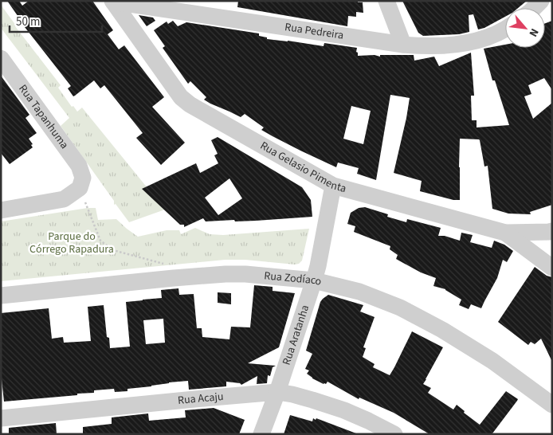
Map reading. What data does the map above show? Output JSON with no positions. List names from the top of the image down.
{
  "streets": {
    "street": [
      "Rua Pedreira",
      "Rua Tapanhuma",
      "Rua Gelasio Pimenta",
      "Rua Zodíaco",
      "Rua Aratanha",
      "Rua Acaju"
    ]
  },
  "crossings": [
    ["Rua Pedreira", "Rua Gelasio Pimenta"],
    ["Rua Gelasio Pimenta", "Rua Aratanha"],
    ["Rua Zodíaco", "Rua Aratanha"],
    ["Rua Aratanha", "Rua Acaju"]
  ],
  "parks": ["Parque do Córrego Rapadura"],
  "scale_bar": "50 m",
  "north": "bottom right"
}
